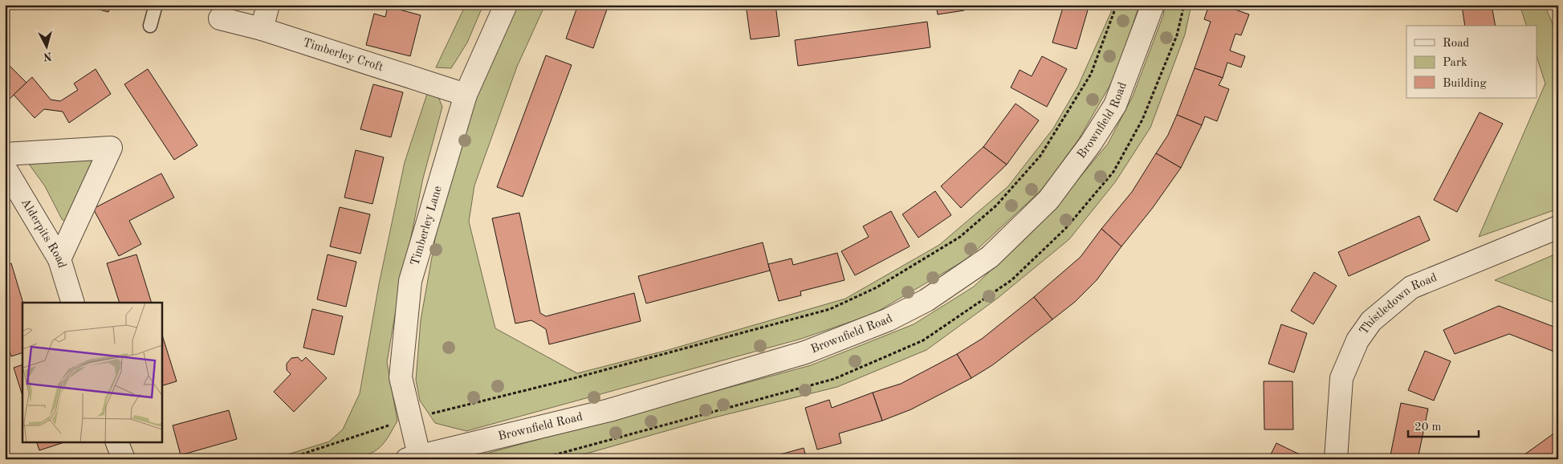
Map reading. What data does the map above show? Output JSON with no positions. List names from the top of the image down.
{
  "streets": {
    "street": [
      "Timberley Croft",
      "Brownfield Road",
      "Timberley Lane",
      "Alderpits Road",
      "Thistledown Road"
    ]
  },
  "crossings": [
    ["Timberley Croft", "Timberley Lane"],
    ["Brownfield Road", "Timberley Lane"]
  ],
  "legend": ["Road", "Park", "Building"],
  "scale_bar": "20 m",
  "north": "bottom"
}
